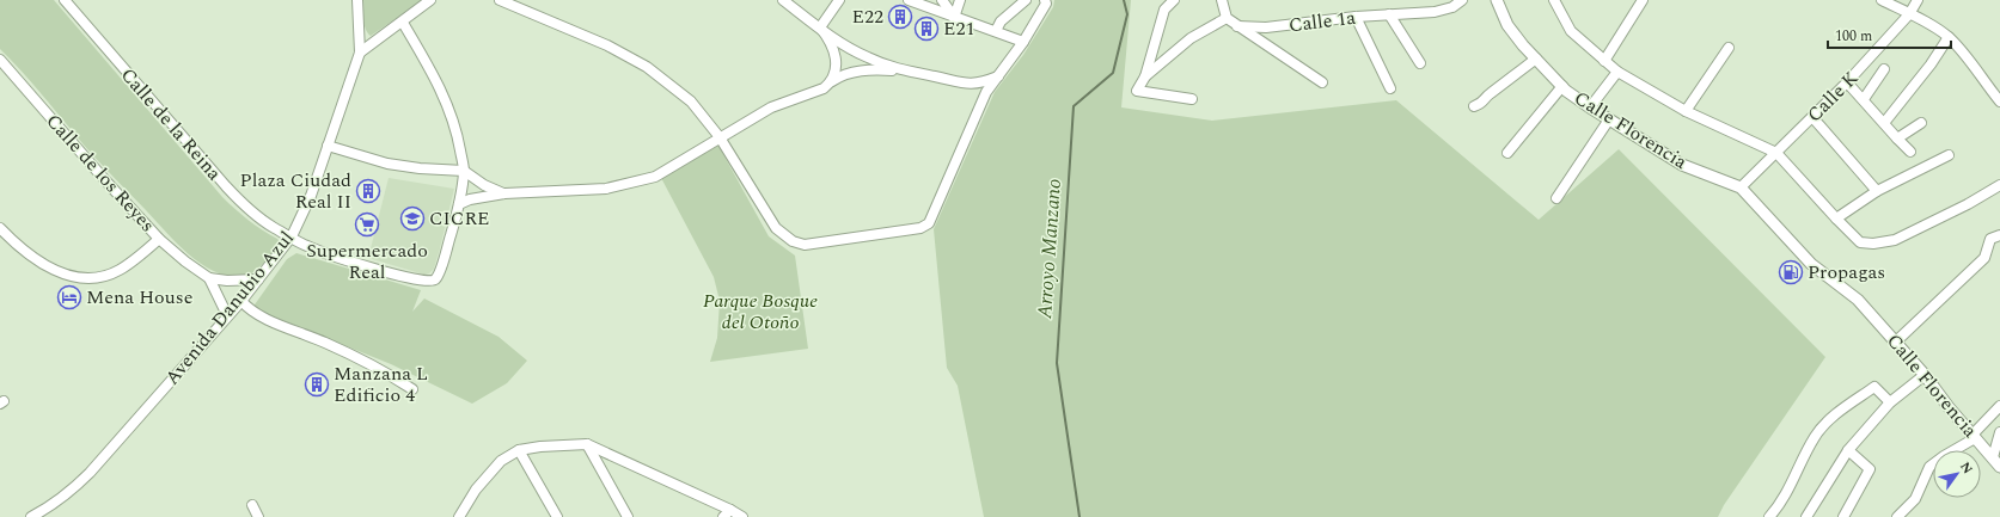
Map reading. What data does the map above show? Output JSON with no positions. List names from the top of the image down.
{
  "streets": {
    "street": [
      "Calle 1a",
      "Calle K",
      "Calle de la Reina",
      "Calle Florencia",
      "Calle de los Reyes",
      "Avenida Danubio Azul"
    ]
  },
  "crossings": [
    ["Calle K", "Calle Florencia"],
    ["Calle de la Reina", "Avenida Danubio Azul"],
    ["Calle de los Reyes", "Avenida Danubio Azul"]
  ],
  "water": ["Arroyo Manzano"],
  "parks": ["Parque Bosque del Otoño"],
  "places": {
    "building": [
      "E22",
      "E21",
      "Plaza Ciudad Real II",
      "Manzana L Edificio 4"
    ],
    "school or university": ["CICRE"],
    "supermarket": ["Supermercado Real"],
    "fuel station": ["Propagas"],
    "hotel": ["Mena House"]
  },
  "scale_bar": "100 m",
  "north": "top right"
}
